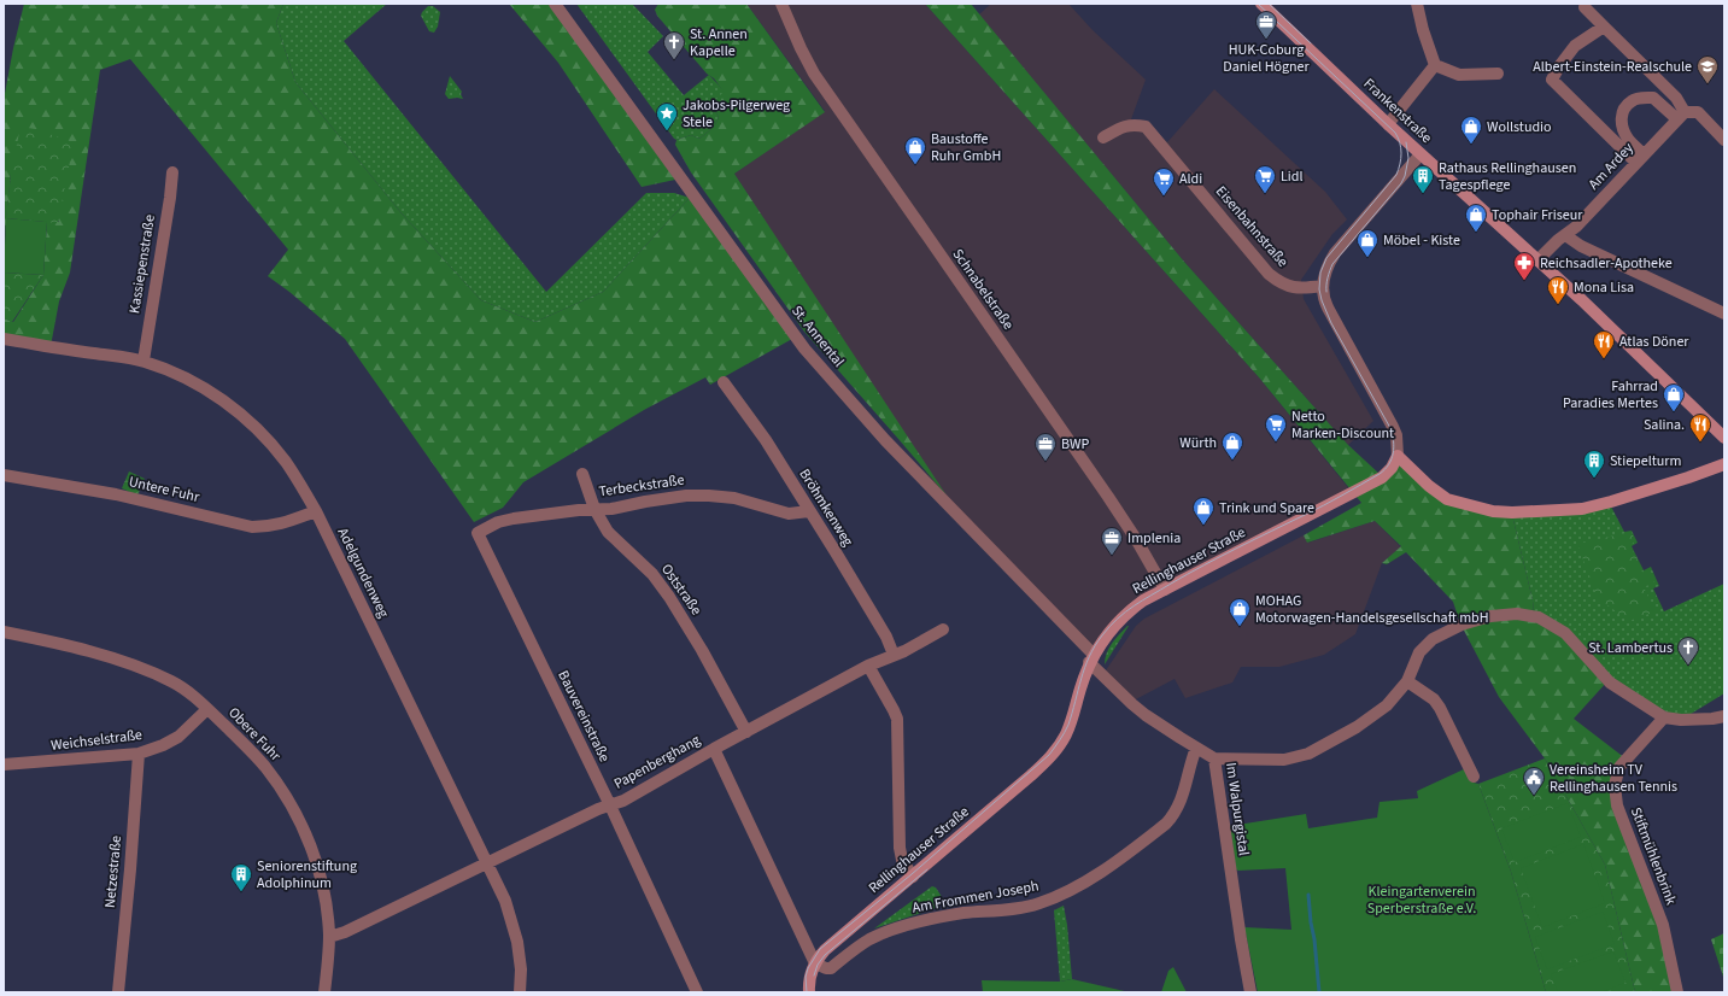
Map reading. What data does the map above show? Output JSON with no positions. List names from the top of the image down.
{
  "streets": {
    "main road": ["Frankenstraße", "Rellinghauser Straße"],
    "street": [
      "Am Ardey",
      "Eisenbahnstraße",
      "Kassiepenstraße",
      "Schnabelstraße",
      "St. Annental",
      "Terbeckstraße",
      "Untere Fuhr",
      "Bröhmkenweg",
      "Adelgundenweg",
      "Oststraße",
      "Bauvereinstraße",
      "Obere Fuhr",
      "Weichselstraße",
      "Papenberghang",
      "Im Walpurgistal",
      "Stiftmühlenbrink",
      "Netzestraße",
      "Am Frommen Joseph"
    ]
  },
  "crossings": [
    ["Frankenstraße", "Am Ardey"],
    ["Kassiepenstraße", "Adelgundenweg"],
    ["Schnabelstraße", "Rellinghauser Straße"],
    ["St. Annental", "Rellinghauser Straße"],
    ["St. Annental", "Im Walpurgistal"],
    ["Terbeckstraße", "Bröhmkenweg"],
    ["Terbeckstraße", "Oststraße"],
    ["Terbeckstraße", "Bauvereinstraße"],
    ["Untere Fuhr", "Adelgundenweg"],
    ["Bröhmkenweg", "Papenberghang"],
    ["Rellinghauser Straße", "Im Walpurgistal"],
    ["Rellinghauser Straße", "Am Frommen Joseph"],
    ["Adelgundenweg", "Papenberghang"],
    ["Oststraße", "Papenberghang"],
    ["Bauvereinstraße", "Papenberghang"],
    ["Obere Fuhr", "Weichselstraße"],
    ["Obere Fuhr", "Papenberghang"],
    ["Weichselstraße", "Netzestraße"],
    ["Im Walpurgistal", "Am Frommen Joseph"]
  ],
  "parks": ["Kleingartenverein Sperberstraße e.V."],
  "places": {
    "office": ["HUK-Coburg Daniel Högner", "BWP", "Implenia"],
    "church": ["St. Annen Kapelle", "St. Lambertus"],
    "school or university": ["Albert-Einstein-Realschule"],
    "place": ["Jakobs-Pilgerweg Stele"],
    "shop": [
      "Wollstudio",
      "Baustoffe Ruhr GmbH",
      "Tophair Friseur",
      "Möbel - Kiste",
      "Fahrrad Paradies Mertes",
      "Würth",
      "Trink und Spare",
      "MOHAG Motorwagen-Handelsgesellschaft mbH"
    ],
    "supermarket": ["Lidl", "Aldi", "Netto Marken-Discount"],
    "building": ["Rathaus Rellinghausen Tagespflege", "Stiepelturm", "Seniorenstiftung Adolphinum"],
    "pharmacy": ["Reichsadler-Apotheke"],
    "restaurant": ["Mona Lisa", "Atlas Döner", "Salina."],
    "public building": ["Vereinsheim TV Rellinghausen Tennis"]
  }
}
